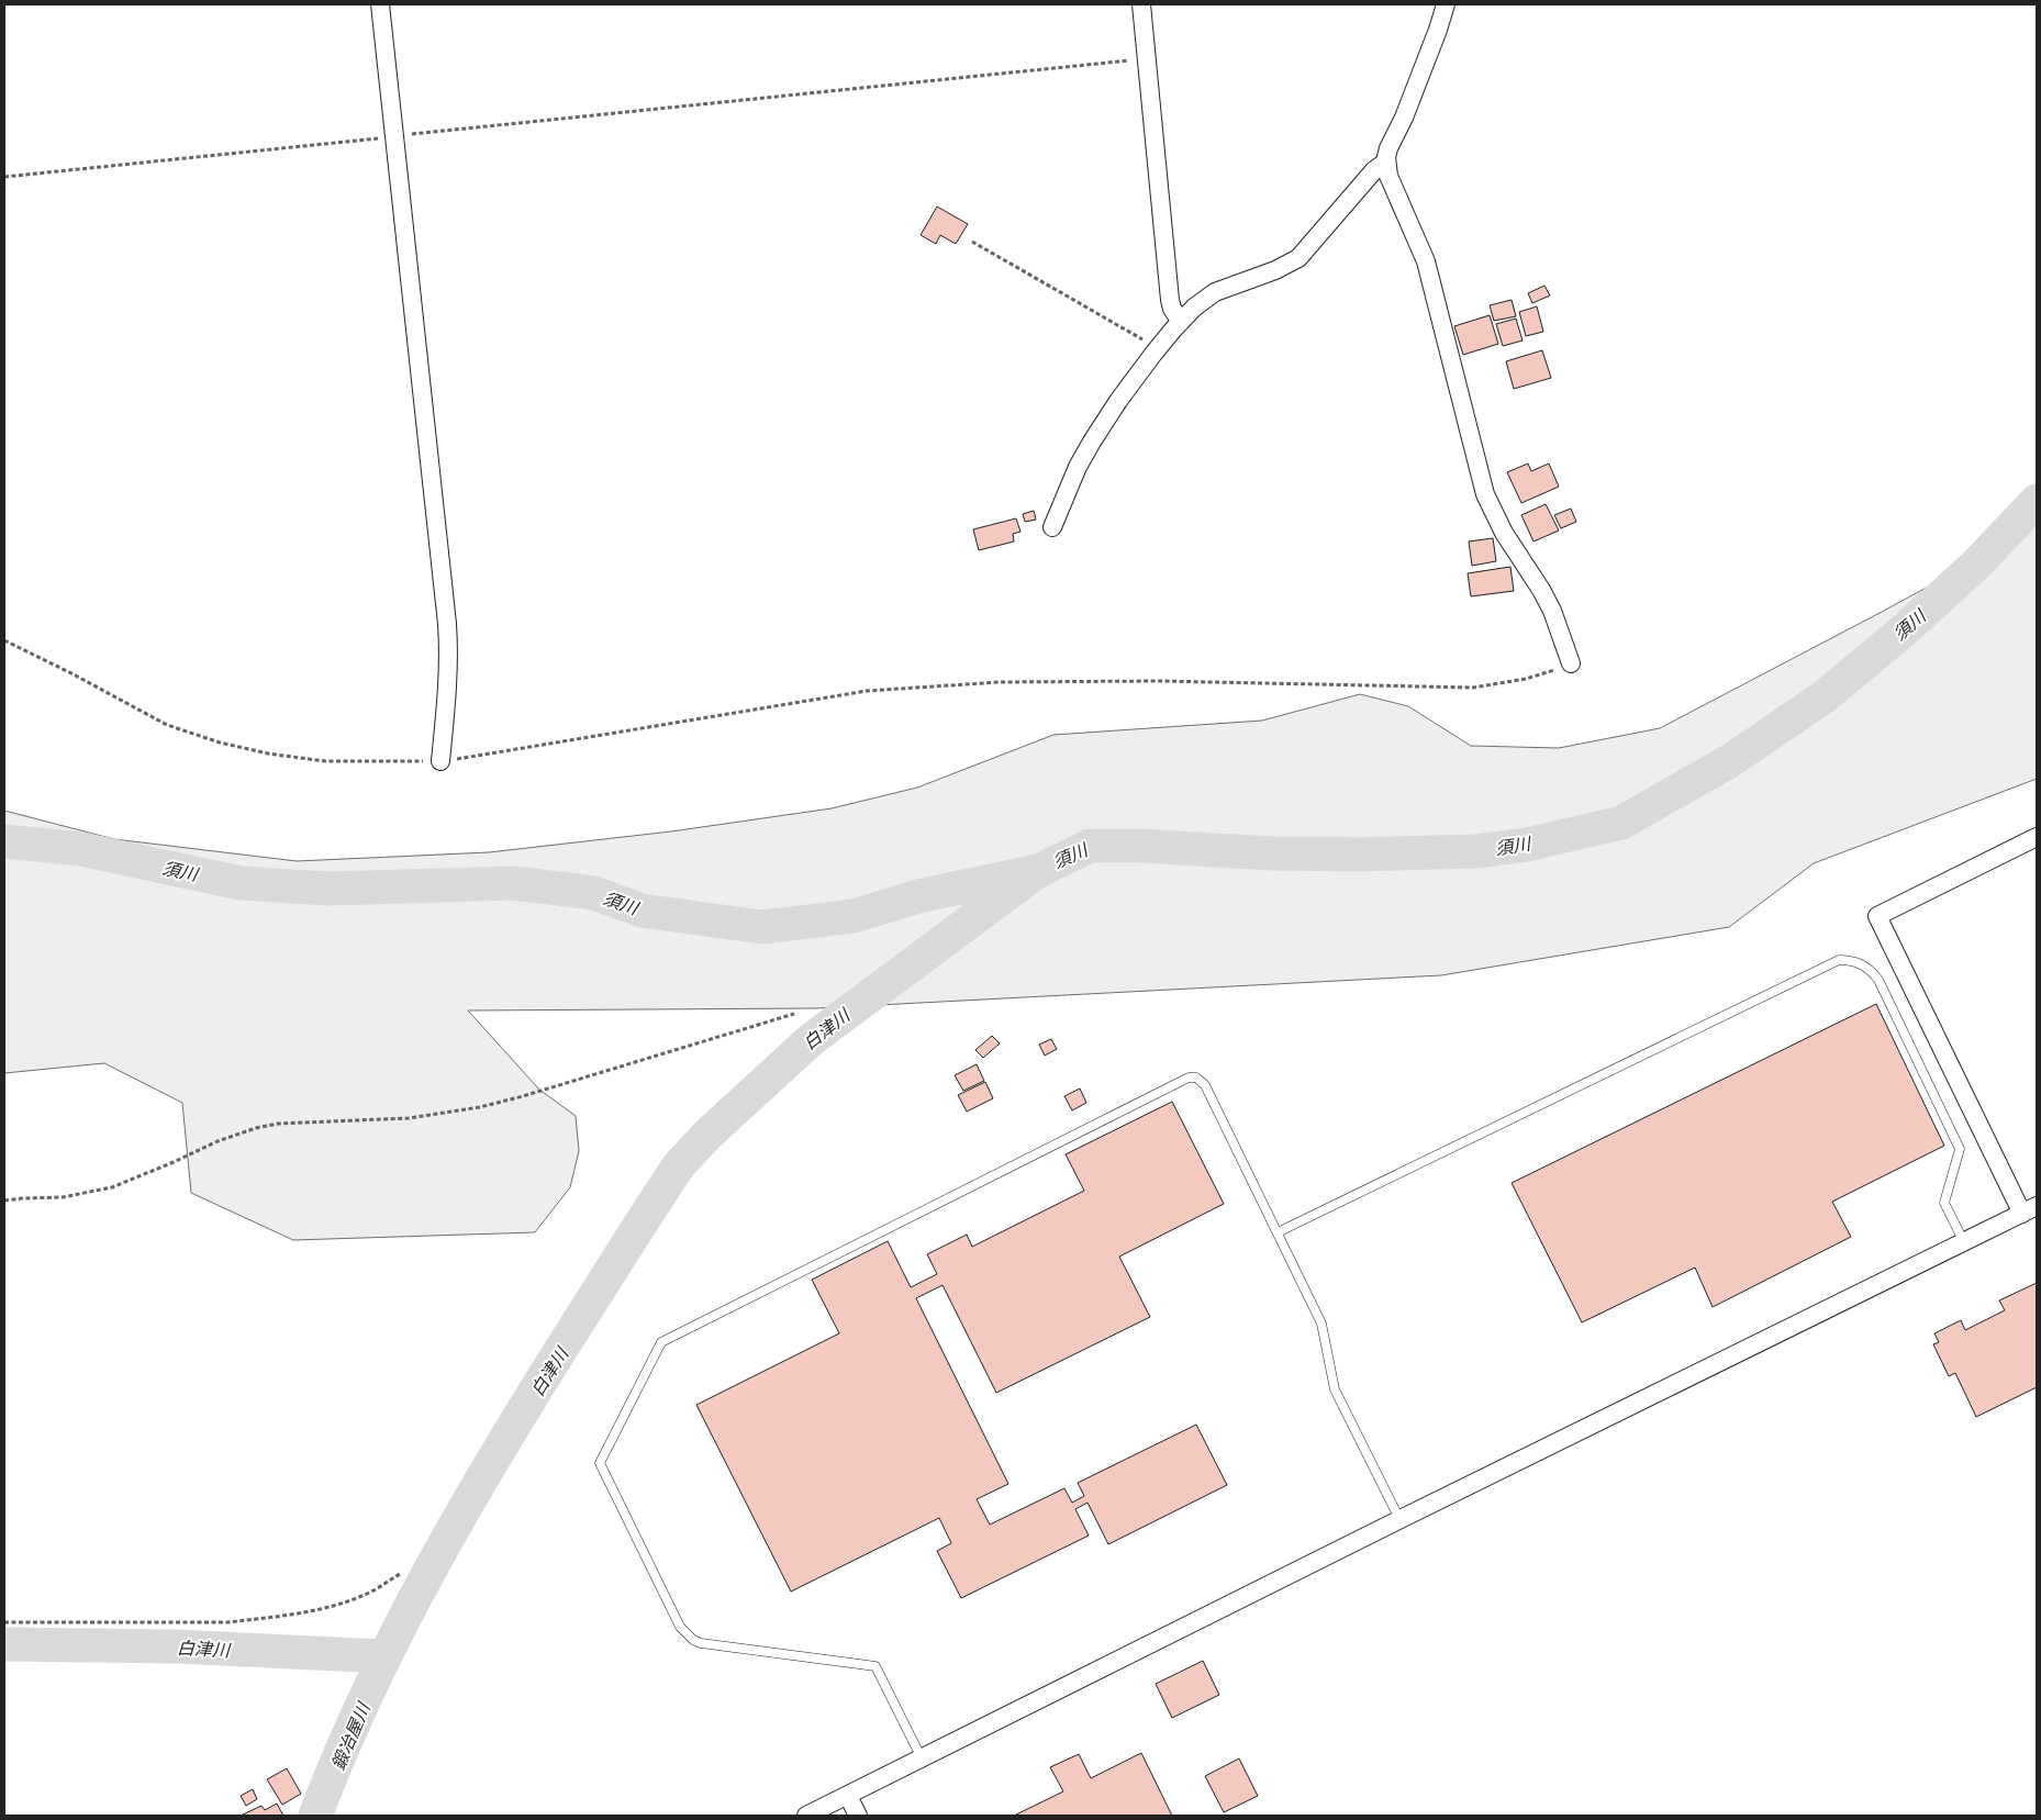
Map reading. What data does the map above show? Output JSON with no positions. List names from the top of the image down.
{
  "water": ["須川", "白津川", "鍛冶屋川"]
}
